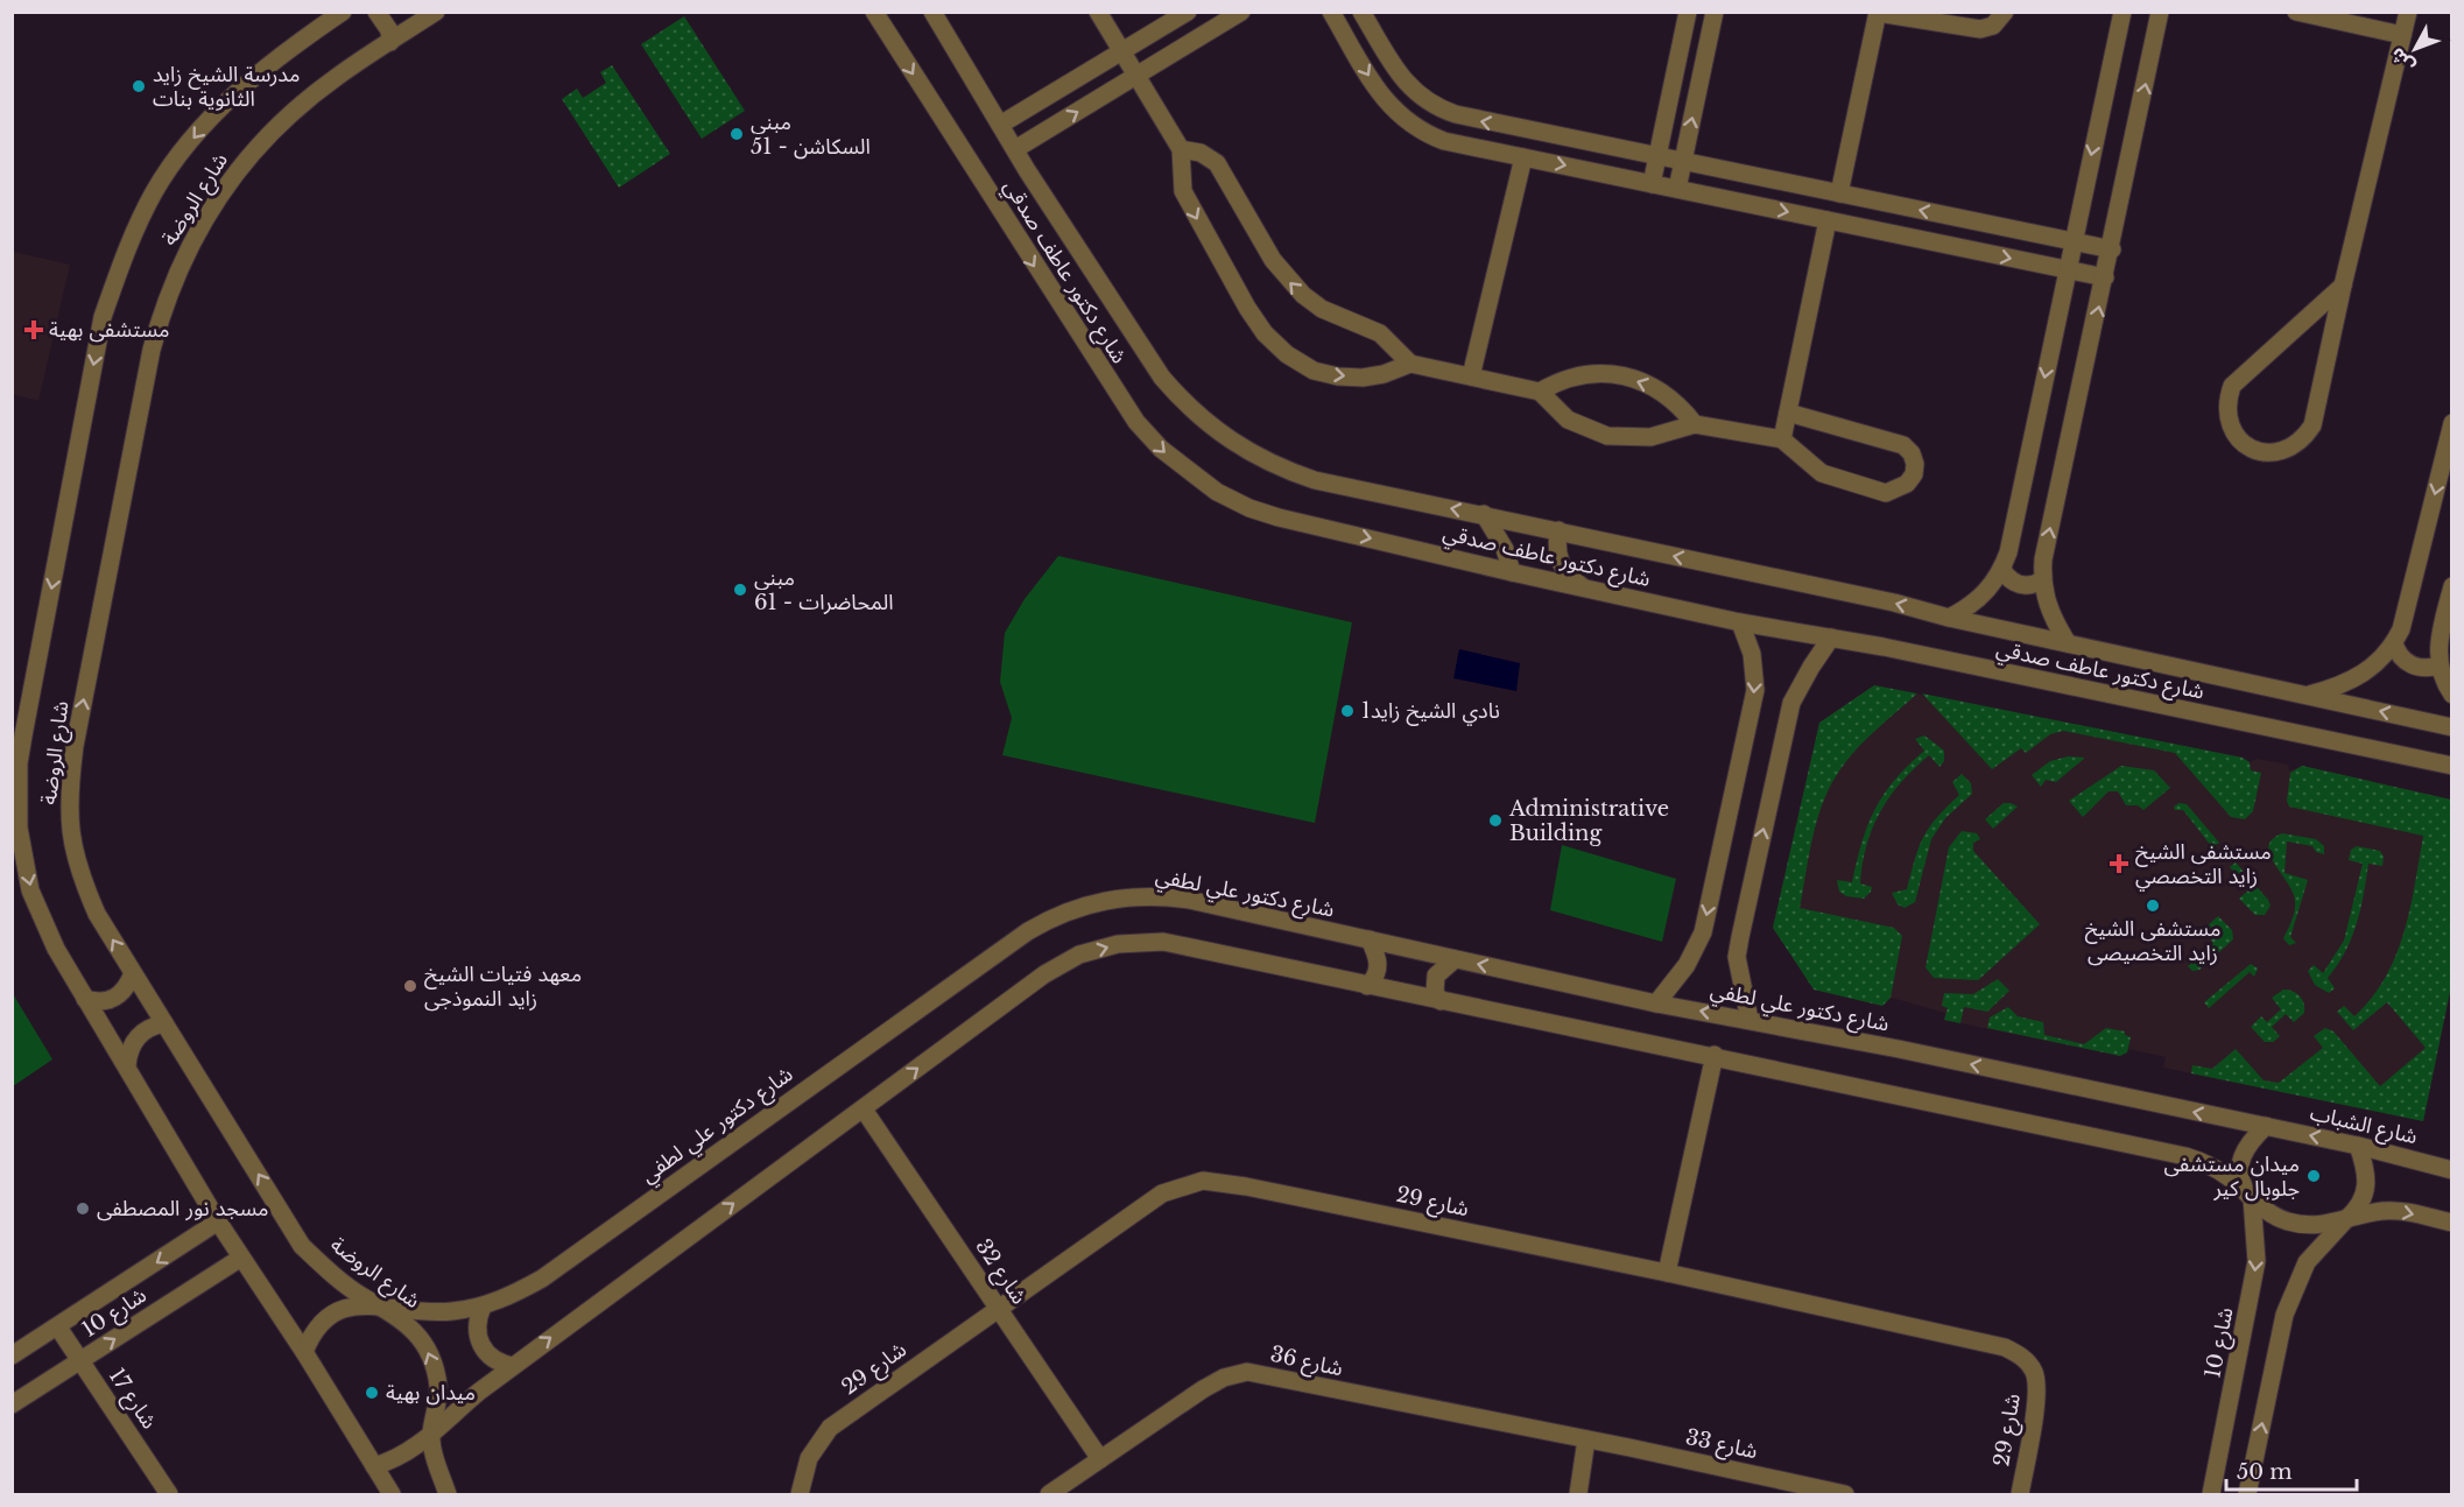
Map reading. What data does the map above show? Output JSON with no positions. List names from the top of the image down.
{
  "streets": {
    "street": [
      "شارع الروضة",
      "شارع دكتور عاطف صدقي",
      "شارع دكتور علي لطفي",
      "شارع الشباب",
      "شارع 29",
      "شارع 32",
      "شارع 10",
      "شارع 36",
      "شارع 17",
      "شارع 33"
    ]
  },
  "crossings": [
    ["شارع الروضة", "شارع دكتور علي لطفي"],
    ["شارع الروضة", "شارع 10"],
    ["شارع دكتور علي لطفي", "شارع الشباب"],
    ["شارع دكتور علي لطفي", "شارع 10"],
    ["شارع الشباب", "شارع 10"],
    ["شارع 29", "شارع 32"],
    ["شارع 32", "شارع 36"],
    ["شارع 10", "شارع 17"],
    ["شارع 36", "شارع 33"]
  ],
  "places": {
    "other": [
      "مدرسة الشيخ زايد الثانوية بنات",
      "مبنى السكاشن - 51",
      "مبنى المحاضرات - 61",
      "نادي الشيخ زايد1",
      "Administrative Building",
      "مستشفى الشيخ زايد التخصيصى",
      "معهد فتيات الشيخ زايد النموذجى",
      "ميدان مستشفى جلوبال كير",
      "مسجد نور المصطفى",
      "ميدان بهية"
    ],
    "health": ["مستشفى بهية", "مستشفى الشيخ زايد التخصصي"]
  },
  "scale_bar": "50 m",
  "north": "bottom left"
}
